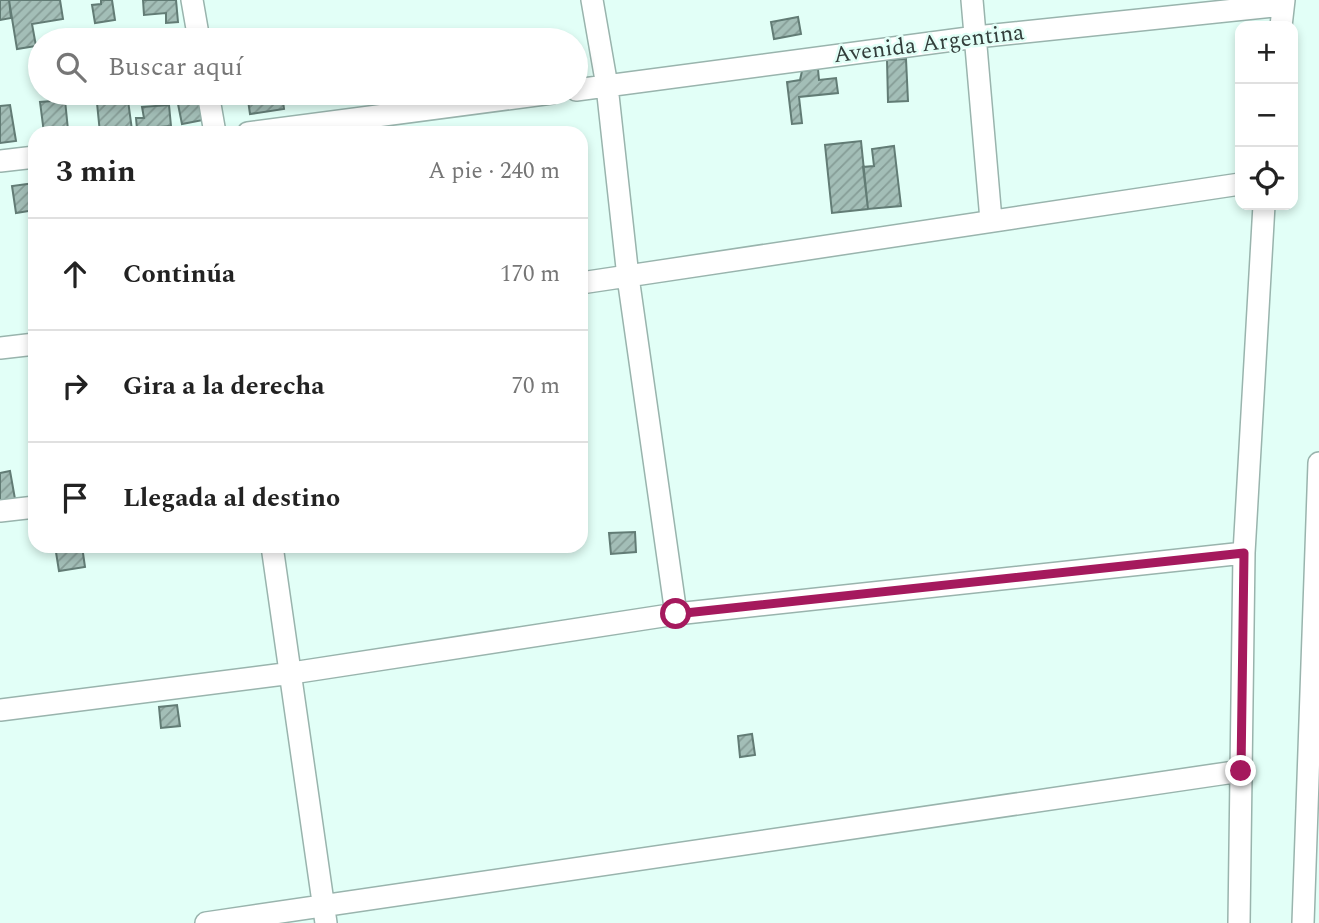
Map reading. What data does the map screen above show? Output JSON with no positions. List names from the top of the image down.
{
  "streets": {
    "street": ["Avenida Argentina"]
  },
  "page": {
    "map_buttons": ["+", "−"],
    "search": "Buscar aquí",
    "heading": ["3 min", "A pie · 240 m"],
    "list": [
      ["Continúa", "170 m"],
      ["Gira a la derecha", "70 m"],
      "Llegada al destino"
    ]
  }
}
